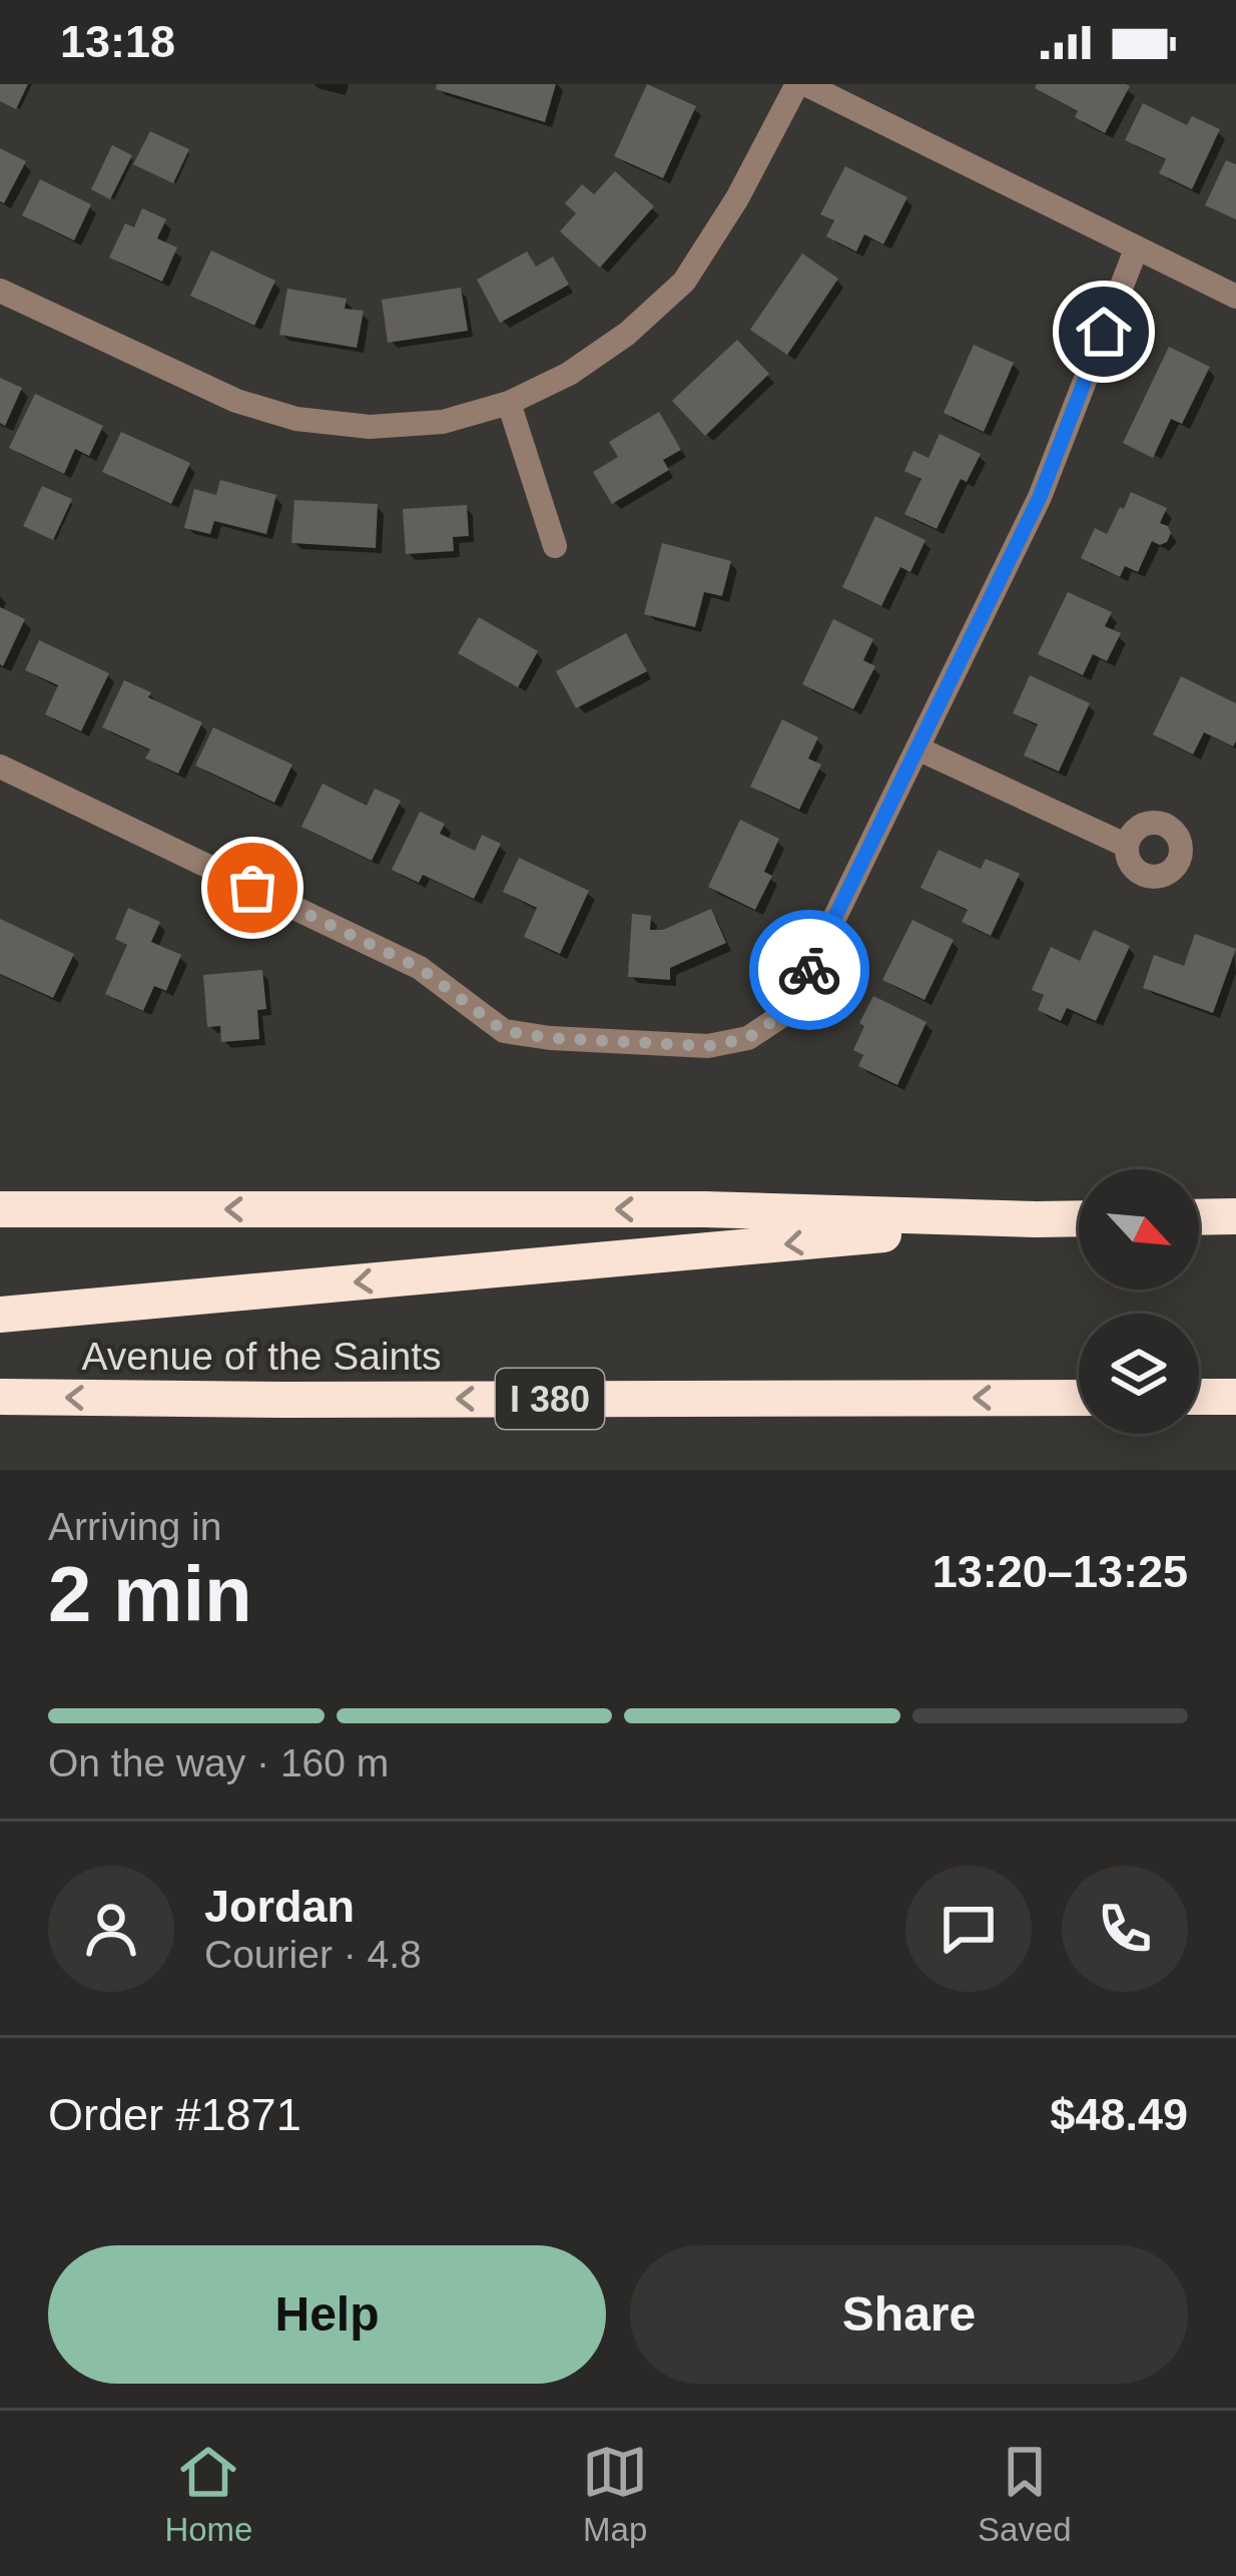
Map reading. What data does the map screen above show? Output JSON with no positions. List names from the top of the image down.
{
  "streets": {
    "highway": ["Avenue of the Saints", "I 380"]
  },
  "north": "bottom right",
  "page": {
    "status": "13:18",
    "heading": ["2 min", "Arriving in", "13:20–13:25"],
    "panel": [
      "Jordan",
      "Courier · 4.8",
      "Order #1871",
      "$48.49"
    ],
    "bar": "On the way · 160 m",
    "buttons": ["Help", "Share"],
    "tabs": ["Home", "Map", "Saved"]
  }
}
